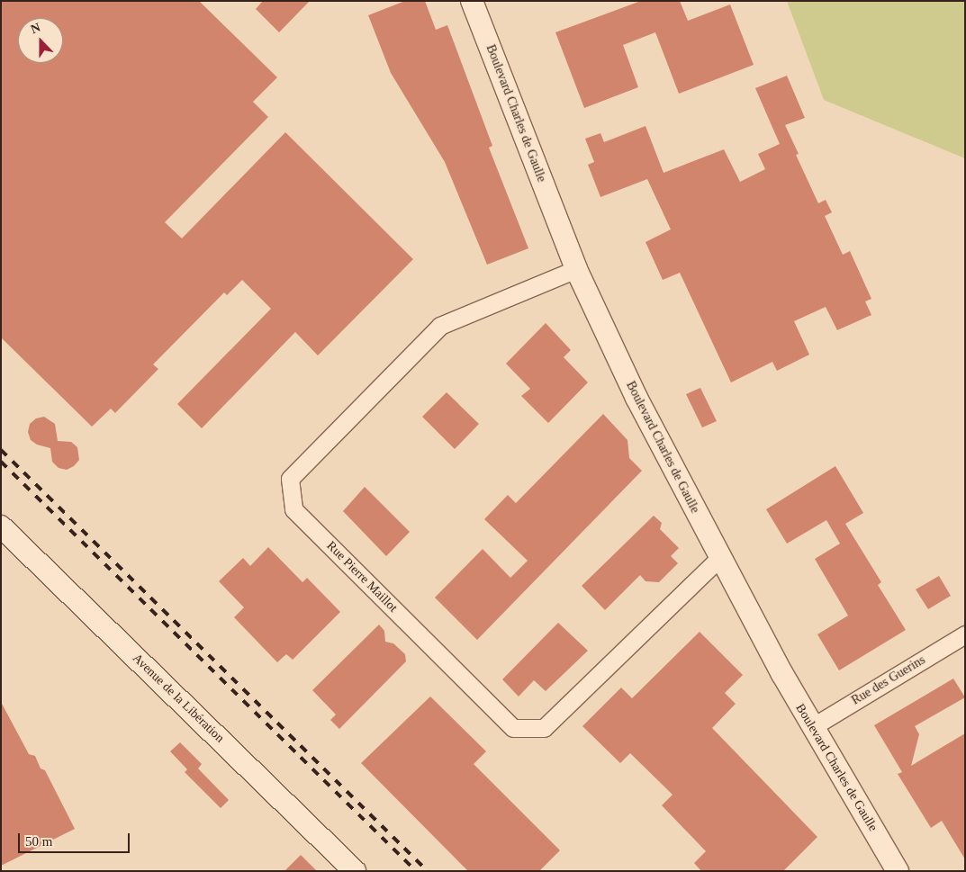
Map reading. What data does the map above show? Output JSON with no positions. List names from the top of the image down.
{
  "streets": {
    "street": [
      "Boulevard Charles de Gaulle",
      "Rue Pierre Maillot",
      "Rue des Guerins",
      "Avenue de la Libération"
    ]
  },
  "crossings": [
    ["Boulevard Charles de Gaulle", "Rue Pierre Maillot"],
    ["Boulevard Charles de Gaulle", "Rue des Guerins"]
  ],
  "scale_bar": "50 m",
  "north": "top"
}
